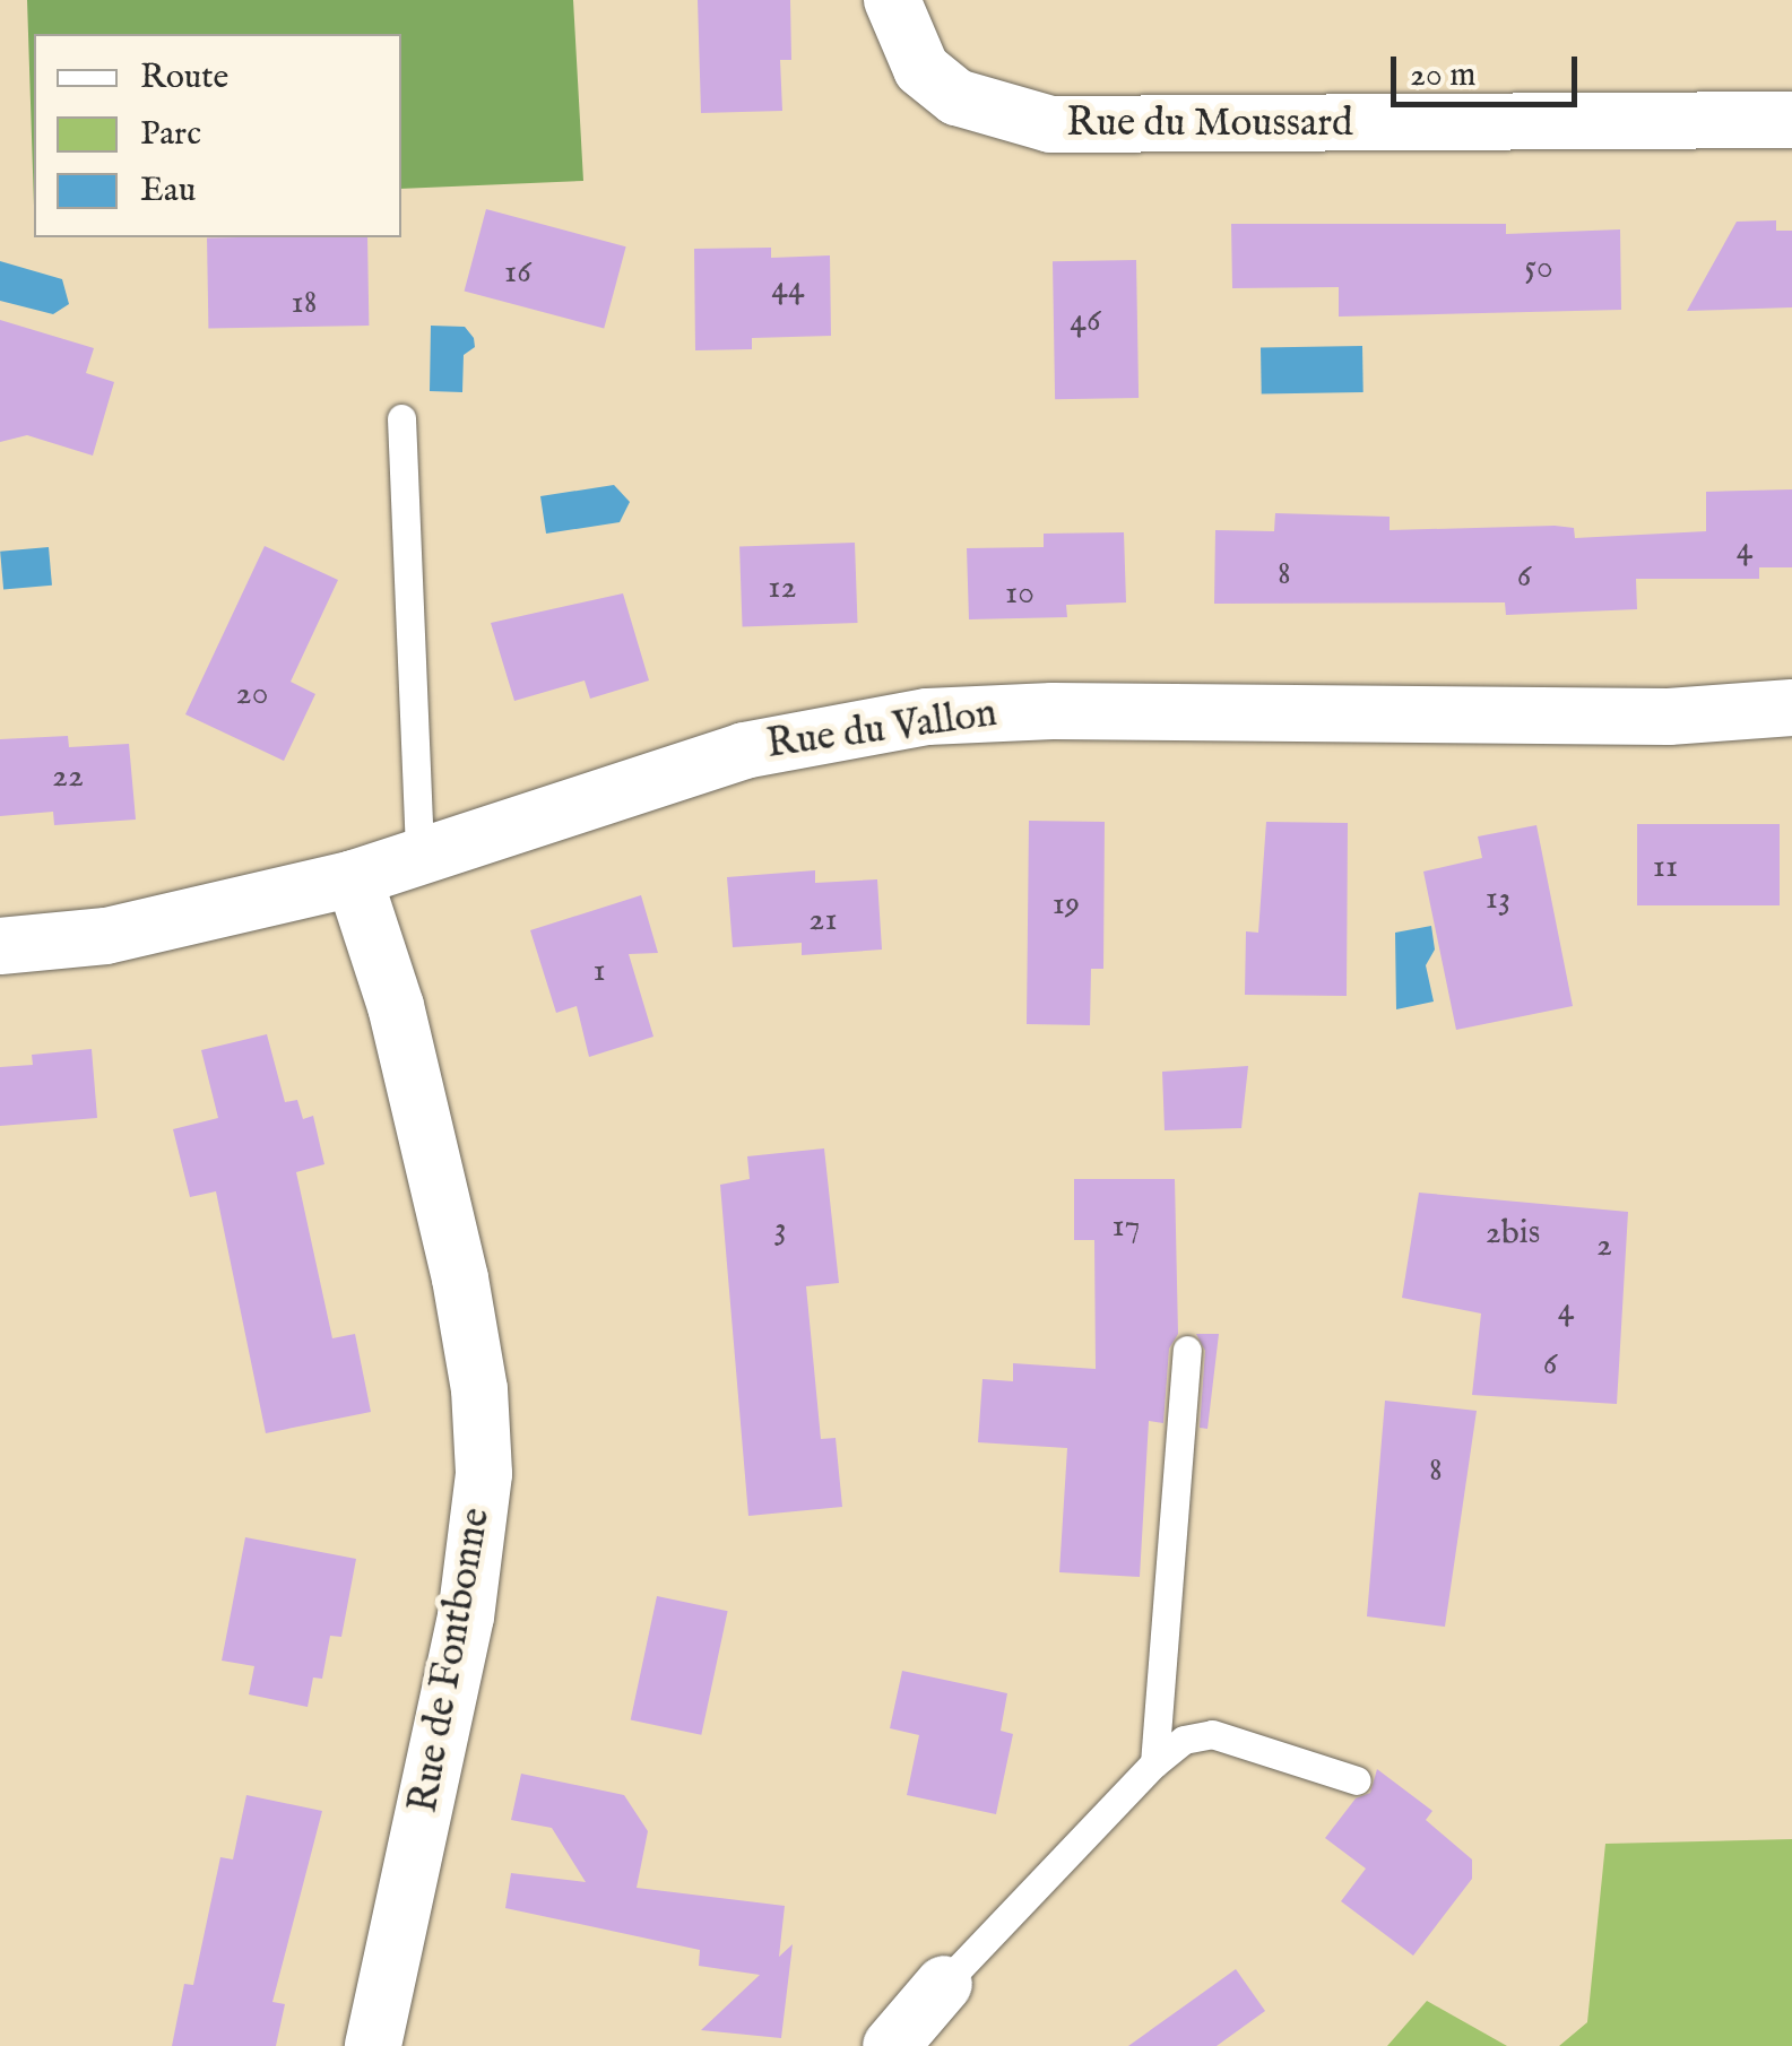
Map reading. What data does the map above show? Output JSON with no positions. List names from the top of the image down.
{
  "streets": {
    "street": ["Rue du Moussard", "Rue du Vallon", "Rue de Fontbonne"]
  },
  "crossings": [
    ["Rue du Vallon", "Rue de Fontbonne"]
  ],
  "house_numbers": [
    "50",
    "16",
    "44",
    "18",
    "46",
    "4",
    "8",
    "6",
    "12",
    "10",
    "20",
    "22",
    "11",
    "13",
    "19",
    "21",
    "1",
    "17",
    "3",
    "2bis",
    "2",
    "4",
    "6",
    "8"
  ],
  "legend": ["Route", "Parc", "Eau"],
  "scale_bar": "20 m"
}
